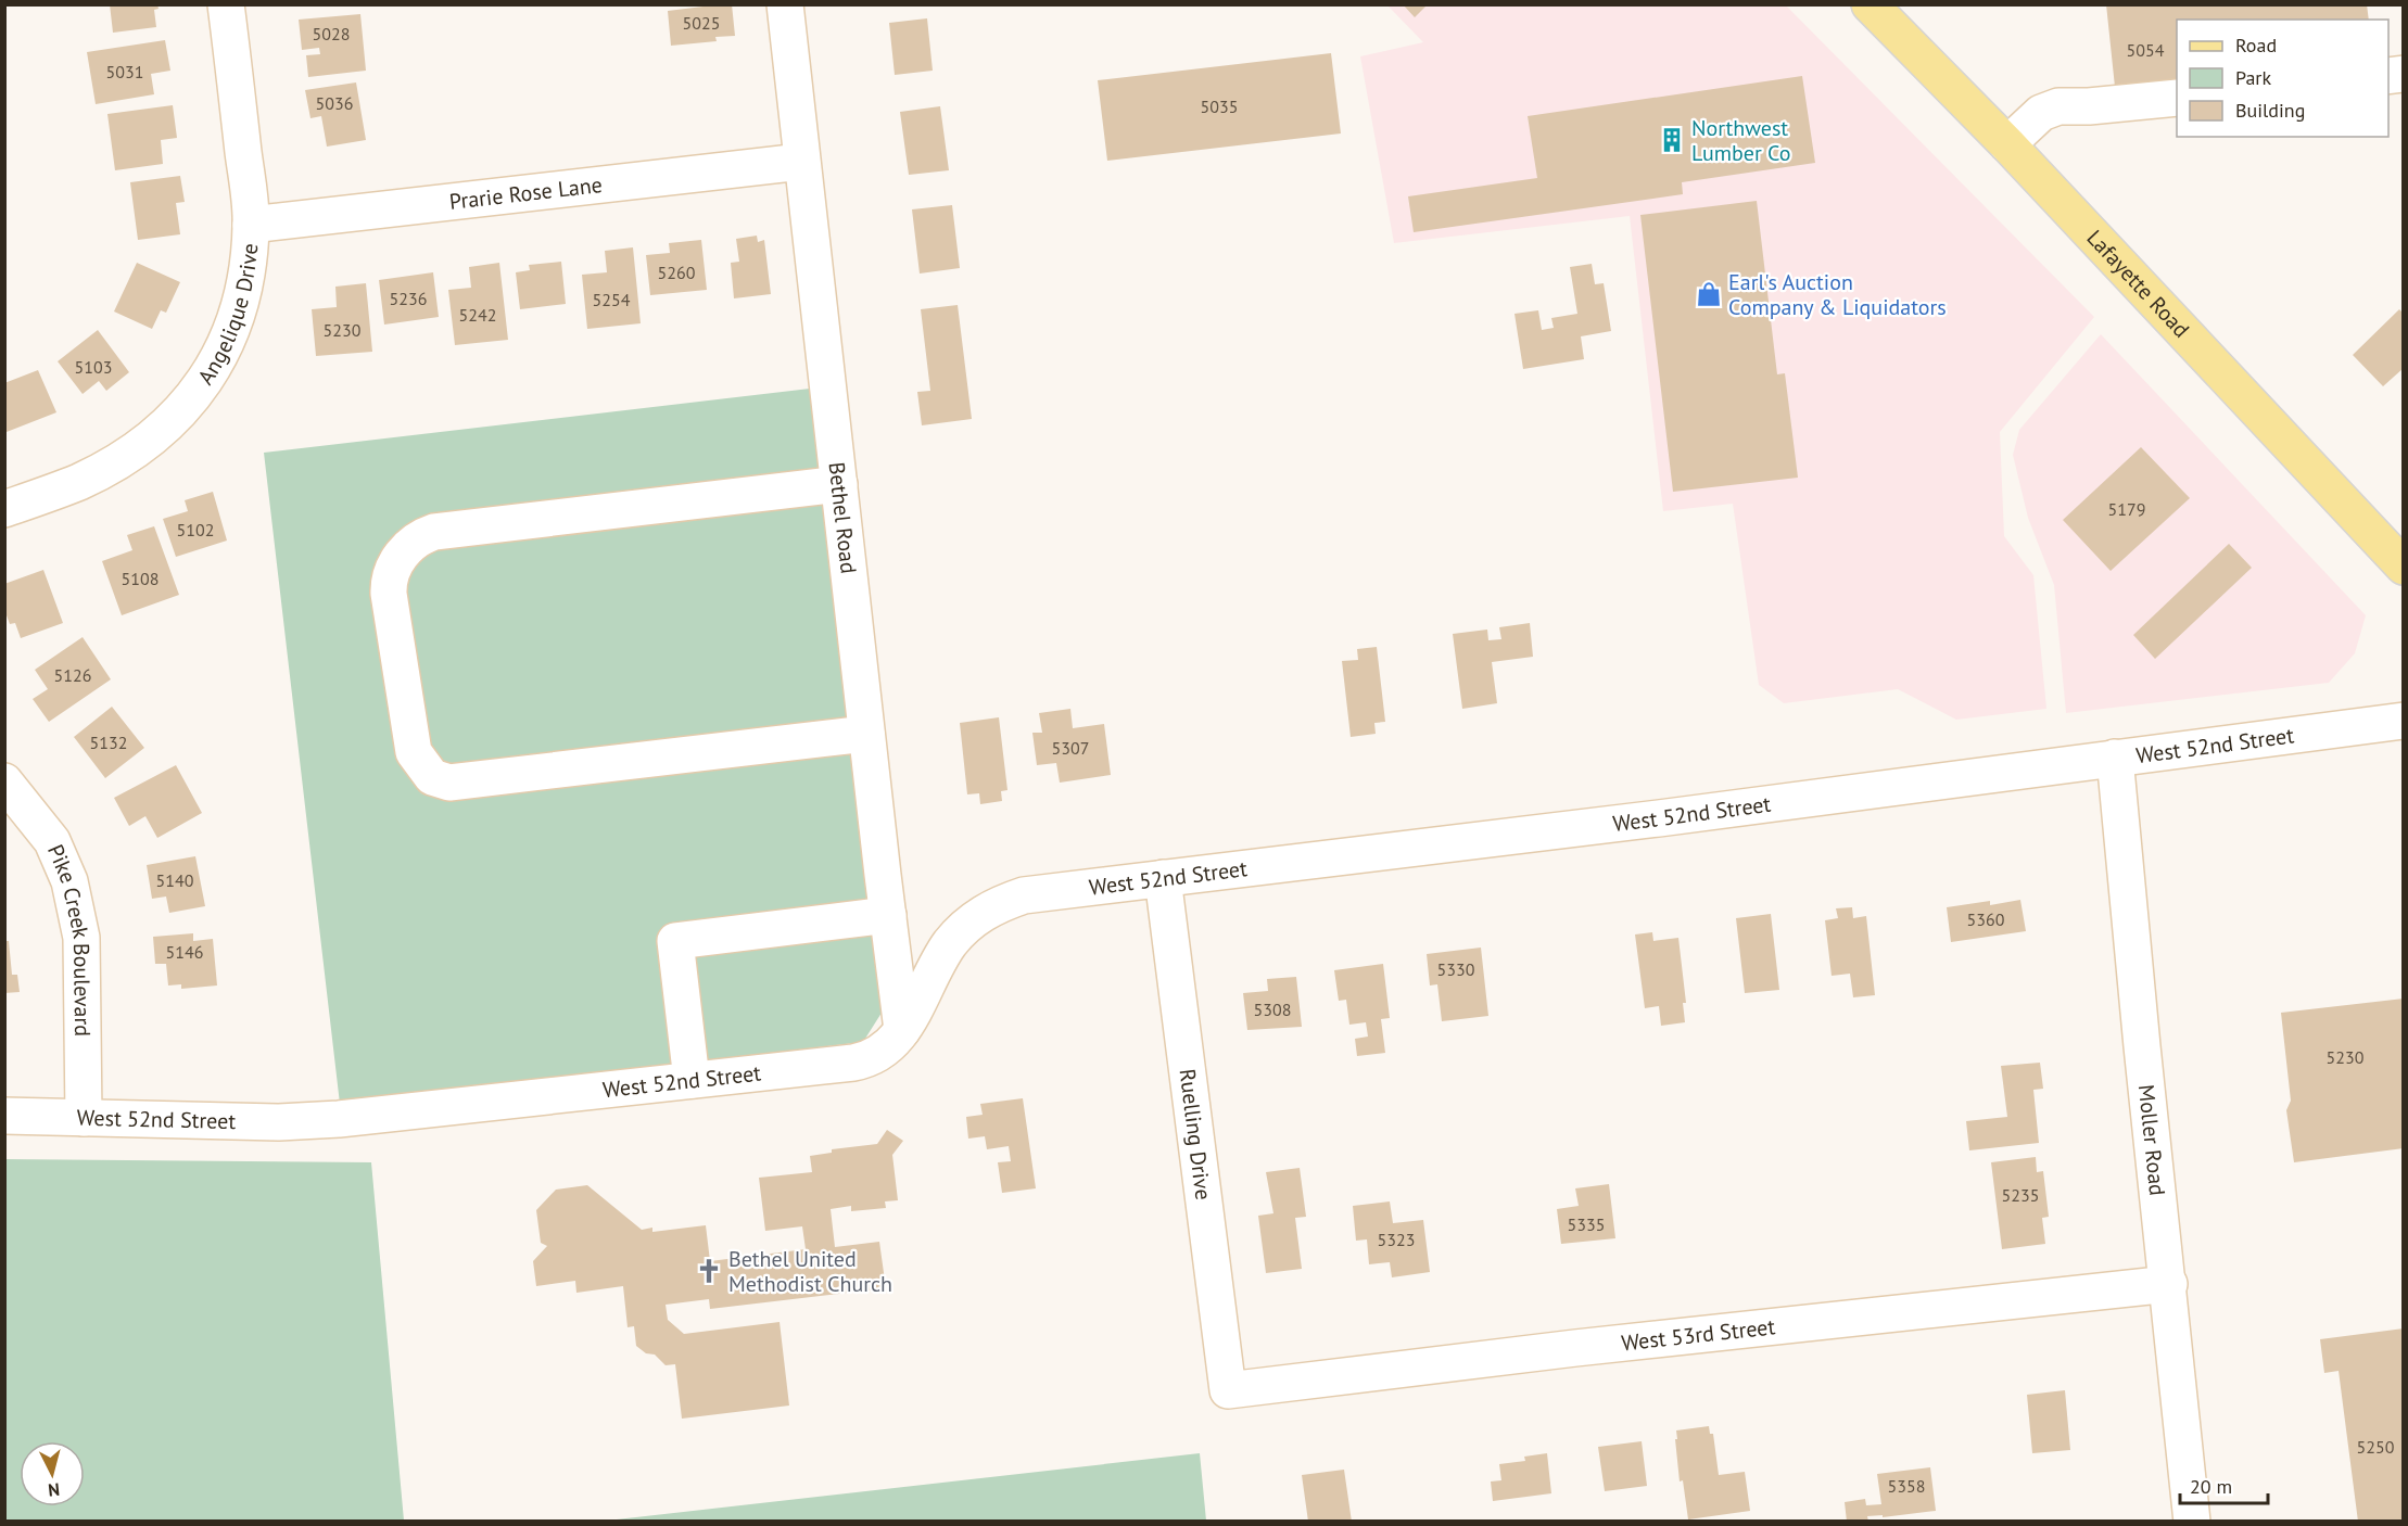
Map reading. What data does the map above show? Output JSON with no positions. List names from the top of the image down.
{
  "streets": {
    "main road": ["Lafayette Road"],
    "street": [
      "Prarie Rose Lane",
      "Angelique Drive",
      "Bethel Road",
      "West 52nd Street",
      "Pike Creek Boulevard",
      "Ruelling Drive",
      "Moller Road",
      "West 53rd Street"
    ]
  },
  "crossings": [
    ["Prarie Rose Lane", "Angelique Drive"],
    ["Prarie Rose Lane", "Bethel Road"],
    ["Bethel Road", "West 52nd Street"],
    ["West 52nd Street", "Pike Creek Boulevard"],
    ["West 52nd Street", "Ruelling Drive"],
    ["West 52nd Street", "Moller Road"],
    ["Ruelling Drive", "West 53rd Street"],
    ["Moller Road", "West 53rd Street"]
  ],
  "places": {
    "building": ["Northwest Lumber Co"],
    "shop": ["Earl's Auction Company & Liquidators"],
    "church": ["Bethel United Methodist Church"]
  },
  "house_numbers": [
    "5025",
    "5028",
    "5054",
    "5031",
    "5036",
    "5035",
    "5260",
    "5236",
    "5254",
    "5242",
    "5230",
    "5103",
    "5179",
    "5102",
    "5108",
    "5126",
    "5132",
    "5307",
    "5140",
    "5360",
    "5146",
    "5330",
    "5308",
    "5230",
    "5235",
    "5335",
    "5323",
    "5250",
    "5358"
  ],
  "legend": ["Road", "Park", "Building"],
  "scale_bar": "20 m",
  "north": "bottom"
}
